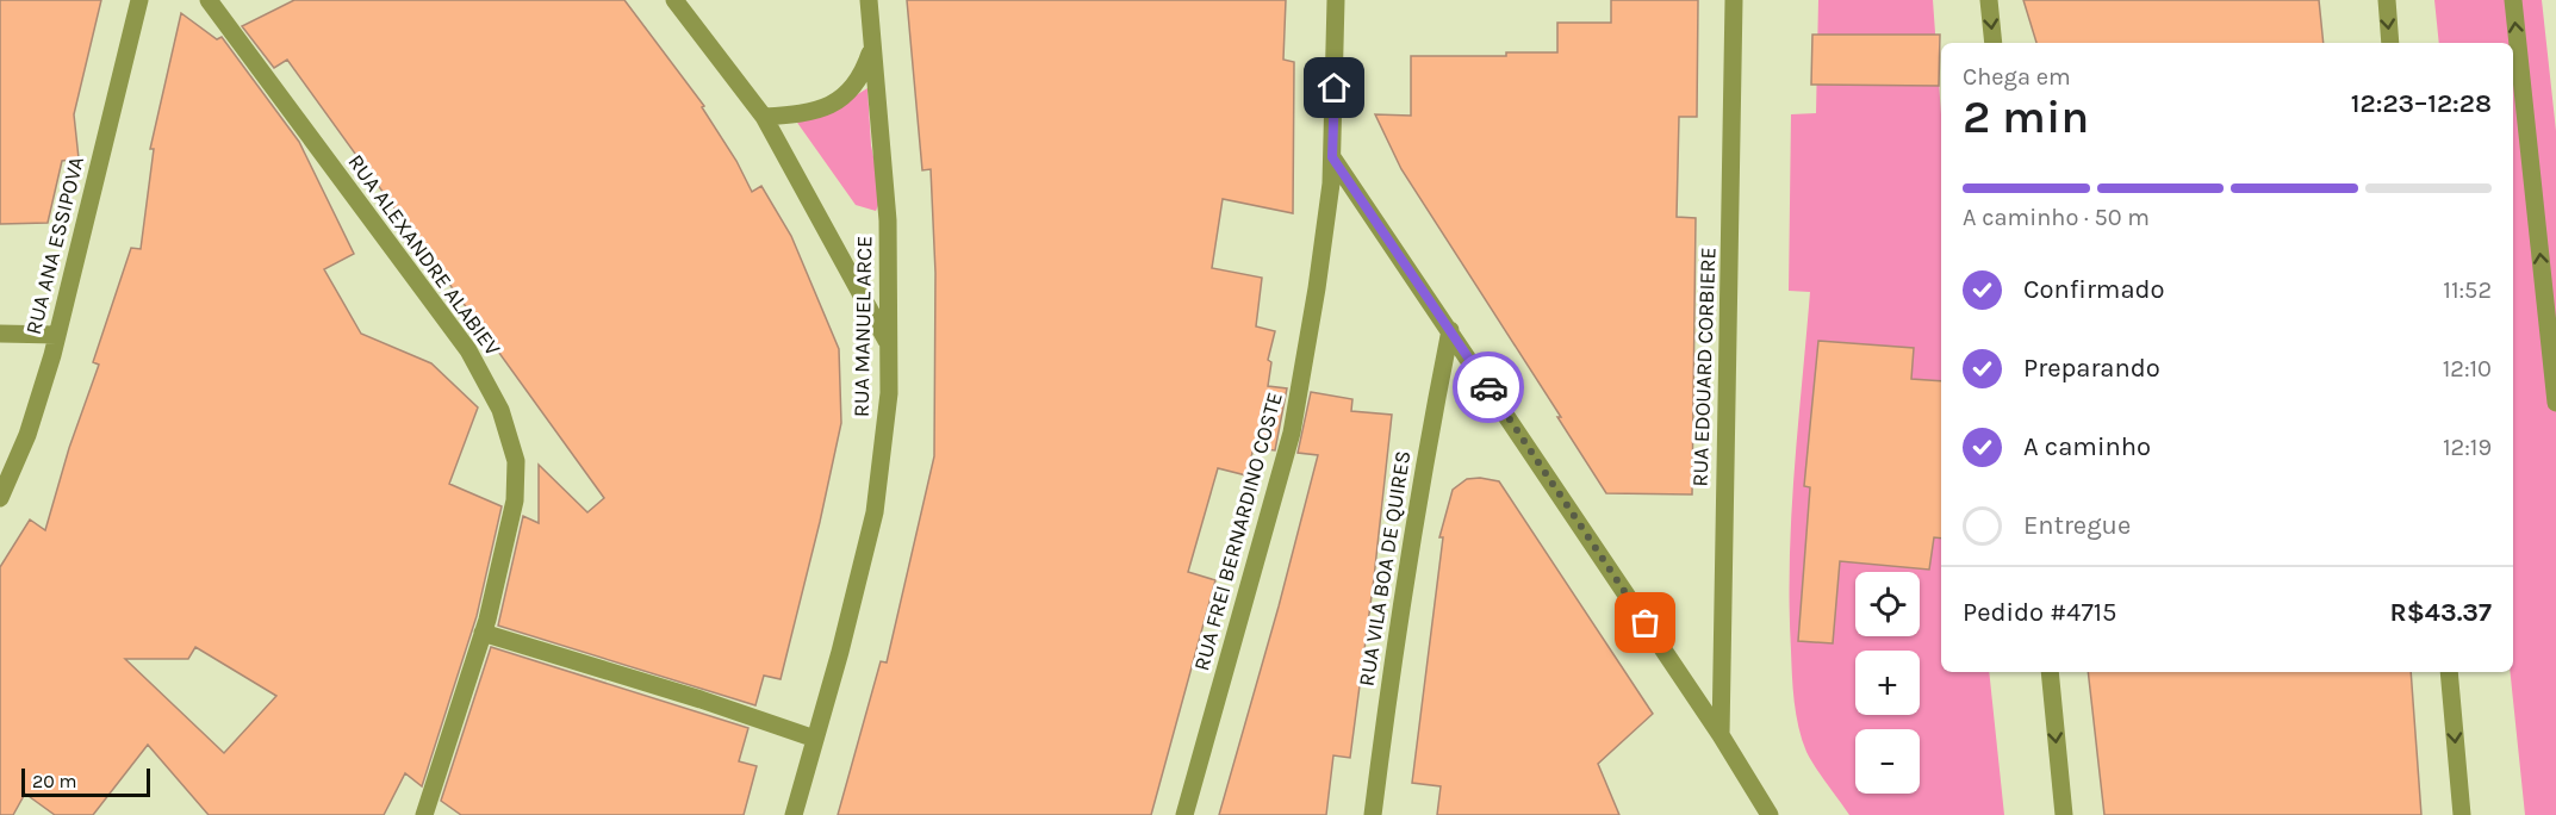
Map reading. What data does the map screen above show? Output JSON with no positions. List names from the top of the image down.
{
  "streets": {
    "street": [
      "RUA ANA ESSIPOVA",
      "RUA ALEXANDRE ALABIEV",
      "RUA MANUEL ARCE",
      "RUA EDOUARD CORBIERE",
      "RUA FREI BERNARDINO COSTE",
      "RUA VILA BOA DE QUIRES"
    ]
  },
  "scale_bar": "20 m",
  "page": {
    "heading": ["2 min", "Chega em", "12:23–12:28"],
    "panel": ["Pedido #4715", "R$43.37"],
    "bar": "A caminho · 50 m",
    "list": [
      ["Confirmado", "11:52"],
      ["Preparando", "12:10"],
      ["A caminho", "12:19"],
      "Entregue"
    ],
    "map_buttons": ["+", "−"],
    "scale": "20 m"
  }
}
